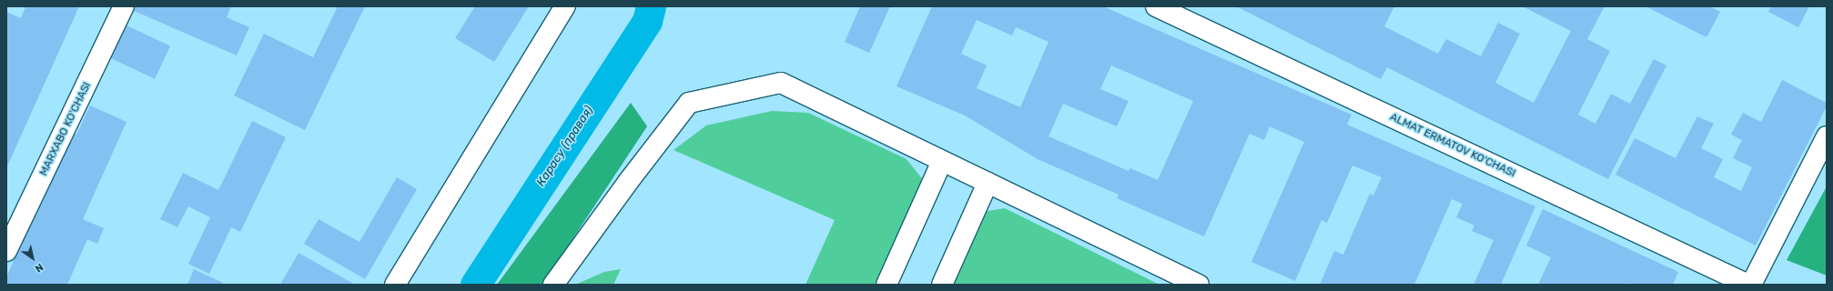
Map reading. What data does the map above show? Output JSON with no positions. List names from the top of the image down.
{
  "streets": {
    "street": ["MARXABO KO'CHASI", "ALMAT ERMATOV KO'CHASI"]
  },
  "water": ["Карасу (правая)"],
  "north": "bottom right"
}
